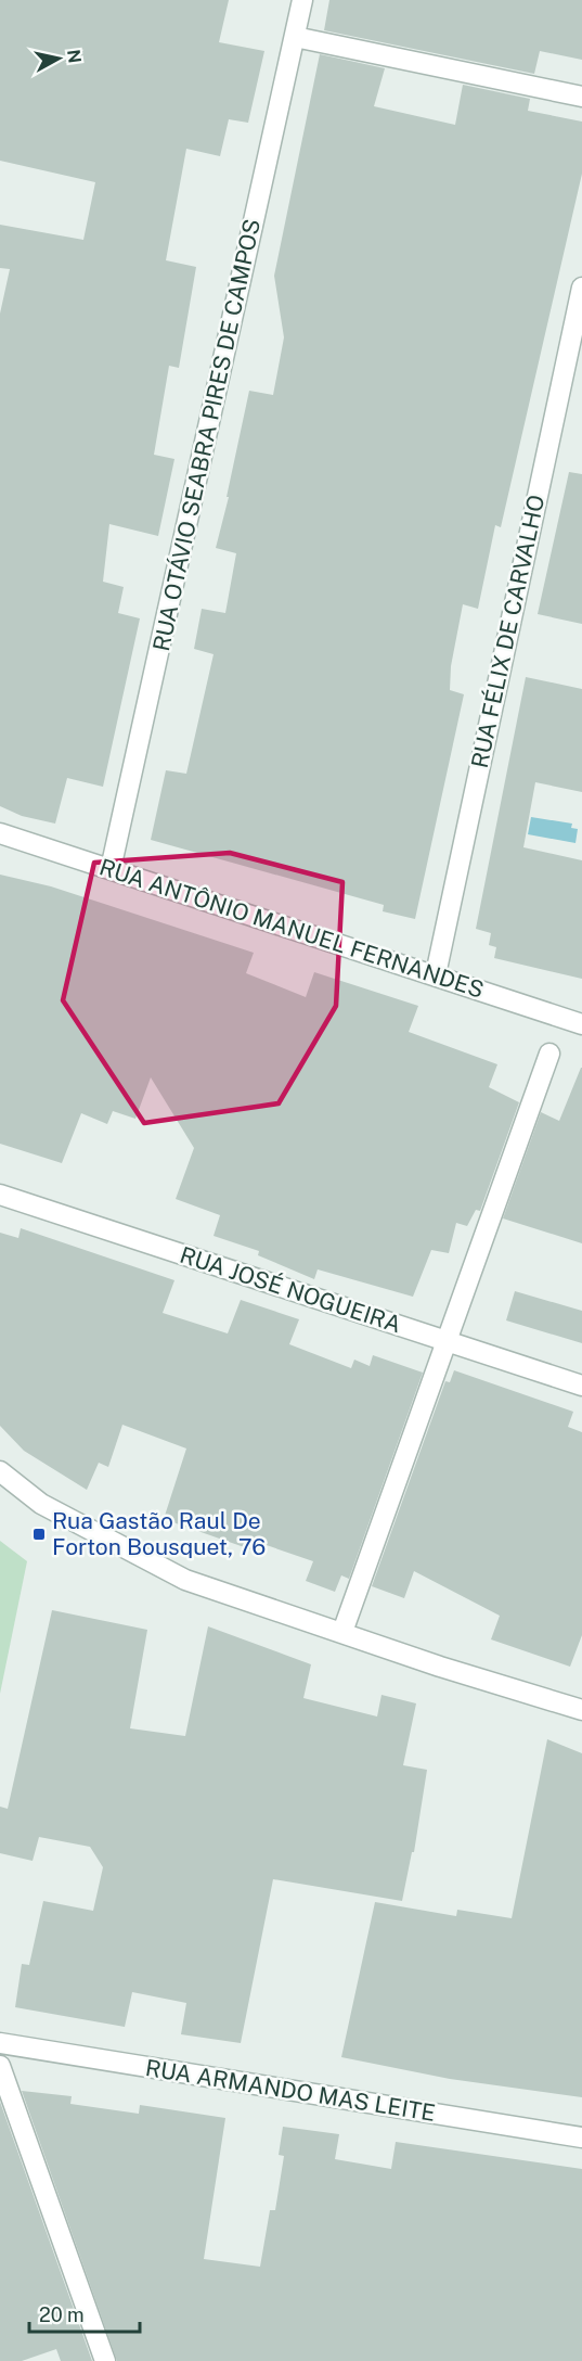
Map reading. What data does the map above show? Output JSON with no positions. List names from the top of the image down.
{
  "streets": {
    "street": [
      "RUA OTÁVIO SEABRA PIRES DE CAMPOS",
      "RUA FÉLIX DE CARVALHO",
      "RUA ANTÔNIO MANUEL FERNANDES",
      "RUA JOSÉ NOGUEIRA",
      "RUA ARMANDO MAS LEITE"
    ]
  },
  "crossings": [
    ["RUA OTÁVIO SEABRA PIRES DE CAMPOS", "RUA ANTÔNIO MANUEL FERNANDES"],
    ["RUA FÉLIX DE CARVALHO", "RUA ANTÔNIO MANUEL FERNANDES"]
  ],
  "places": {
    "transit": ["Rua Gastão Raul De Forton Bousquet, 76"]
  },
  "scale_bar": "20 m",
  "north": "right"
}
